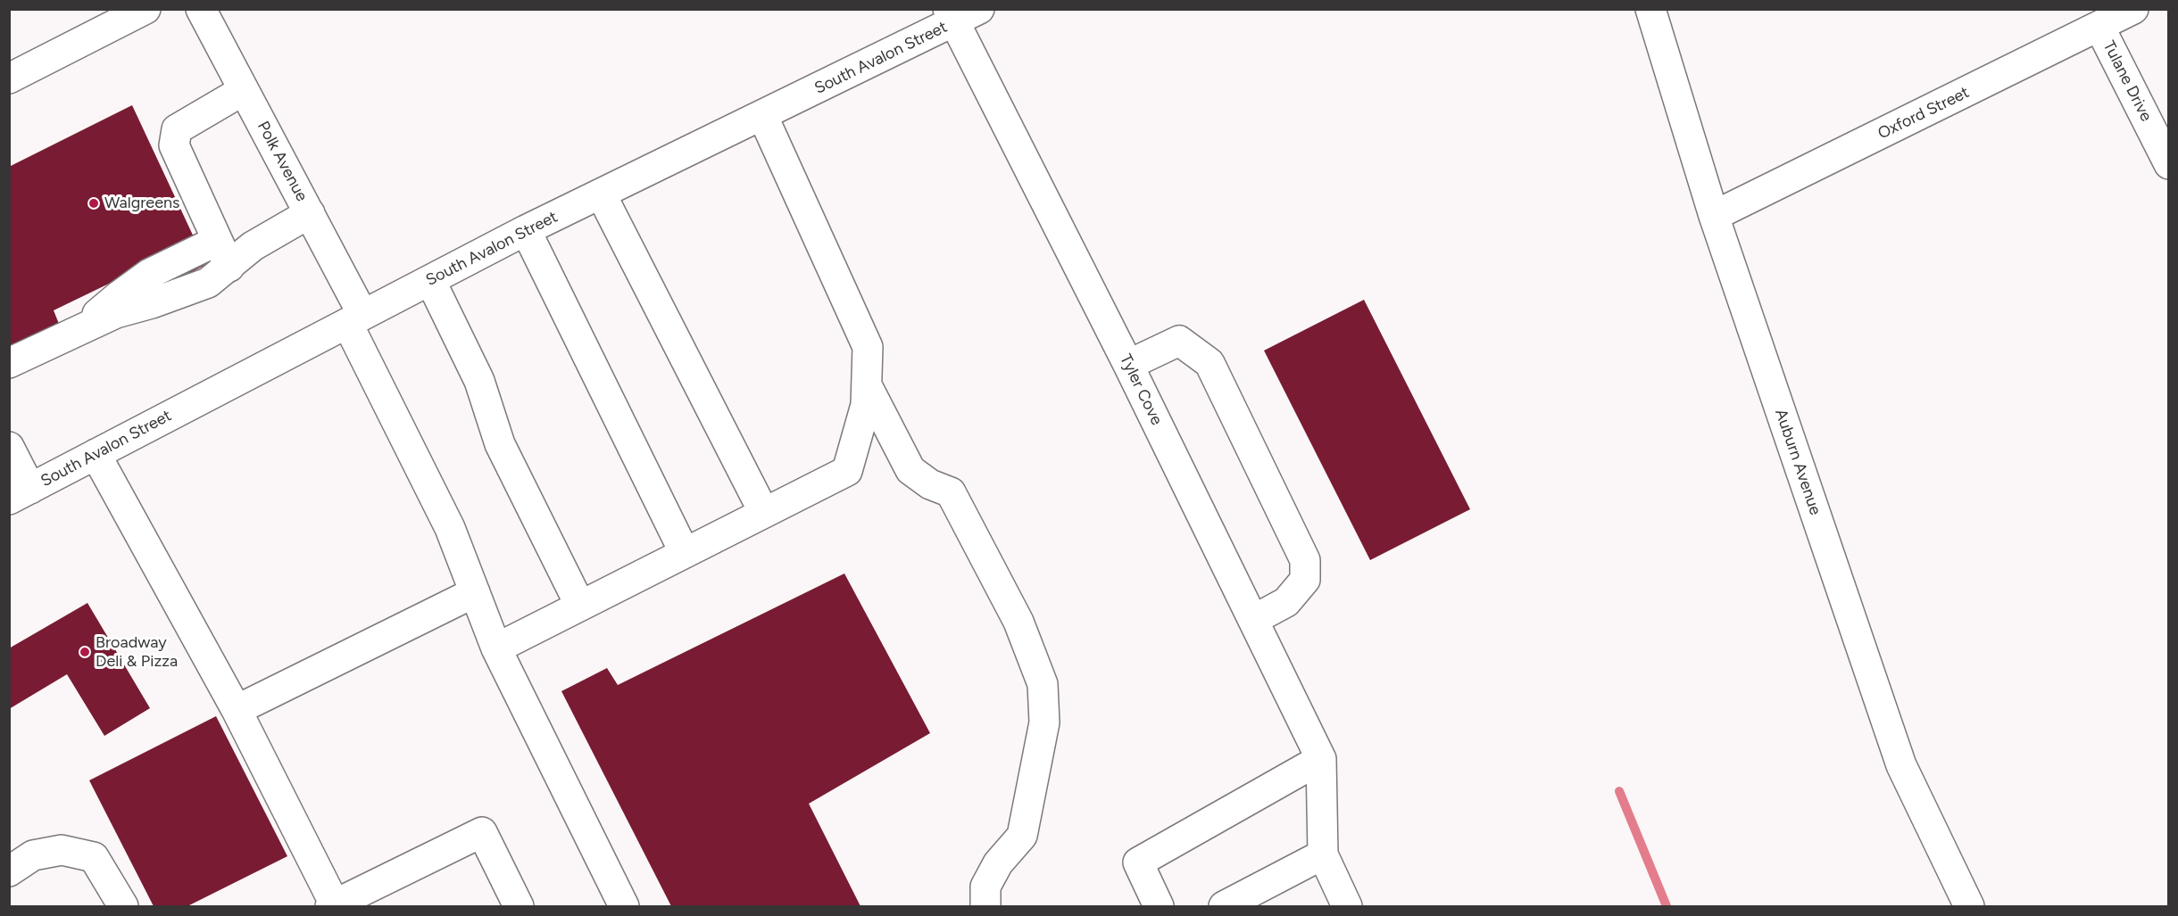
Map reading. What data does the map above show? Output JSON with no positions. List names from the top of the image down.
{
  "streets": {
    "street": [
      "South Avalon Street",
      "Tulane Drive",
      "Oxford Street",
      "Polk Avenue",
      "Tyler Cove",
      "Auburn Avenue"
    ]
  },
  "crossings": [
    ["South Avalon Street", "Polk Avenue"],
    ["South Avalon Street", "Tyler Cove"],
    ["Tulane Drive", "Oxford Street"],
    ["Oxford Street", "Auburn Avenue"]
  ],
  "places": ["Walgreens", "Broadway Deli & Pizza"]
}
